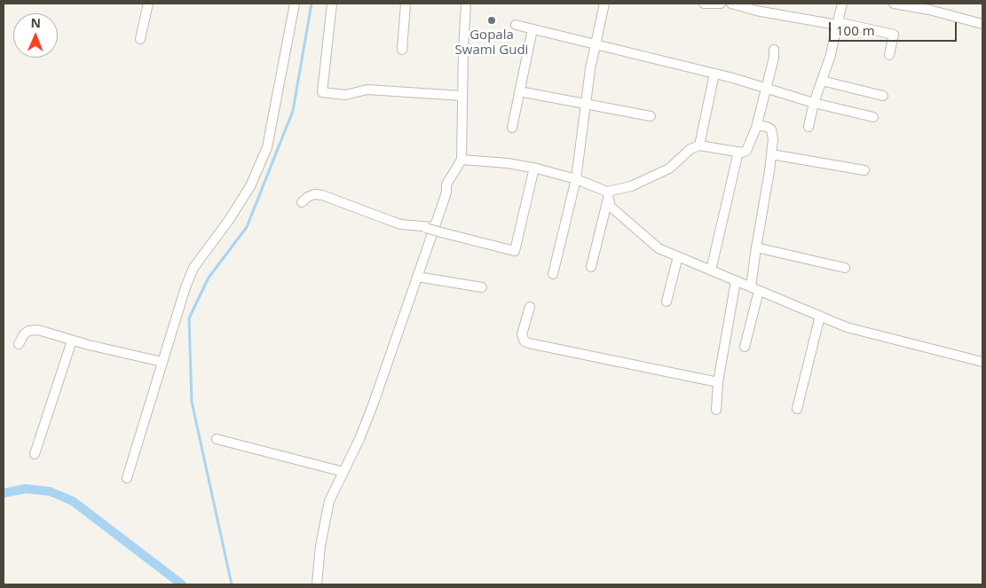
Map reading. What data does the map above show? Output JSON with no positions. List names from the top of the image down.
{
  "places": ["Gopala Swami Gudi"],
  "scale_bar": "100 m",
  "north": "top"
}
